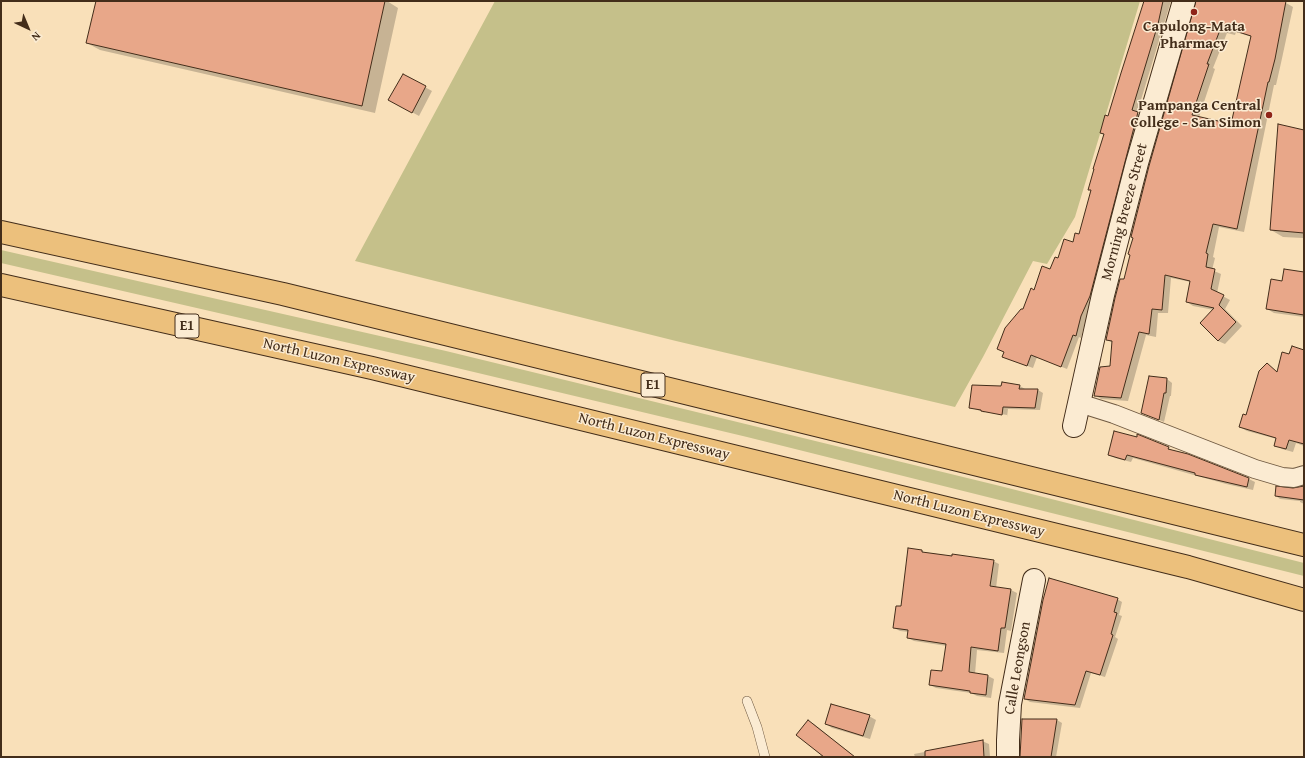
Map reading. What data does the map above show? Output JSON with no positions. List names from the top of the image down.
{
  "streets": {
    "highway": ["E1", "North Luzon Expressway"],
    "main road": ["Morning Breeze Street", "Calle Leongson"]
  },
  "places": ["Capulong-Mata Pharmacy", "Pampanga Central College - San Simon"],
  "north": "bottom right"
}
